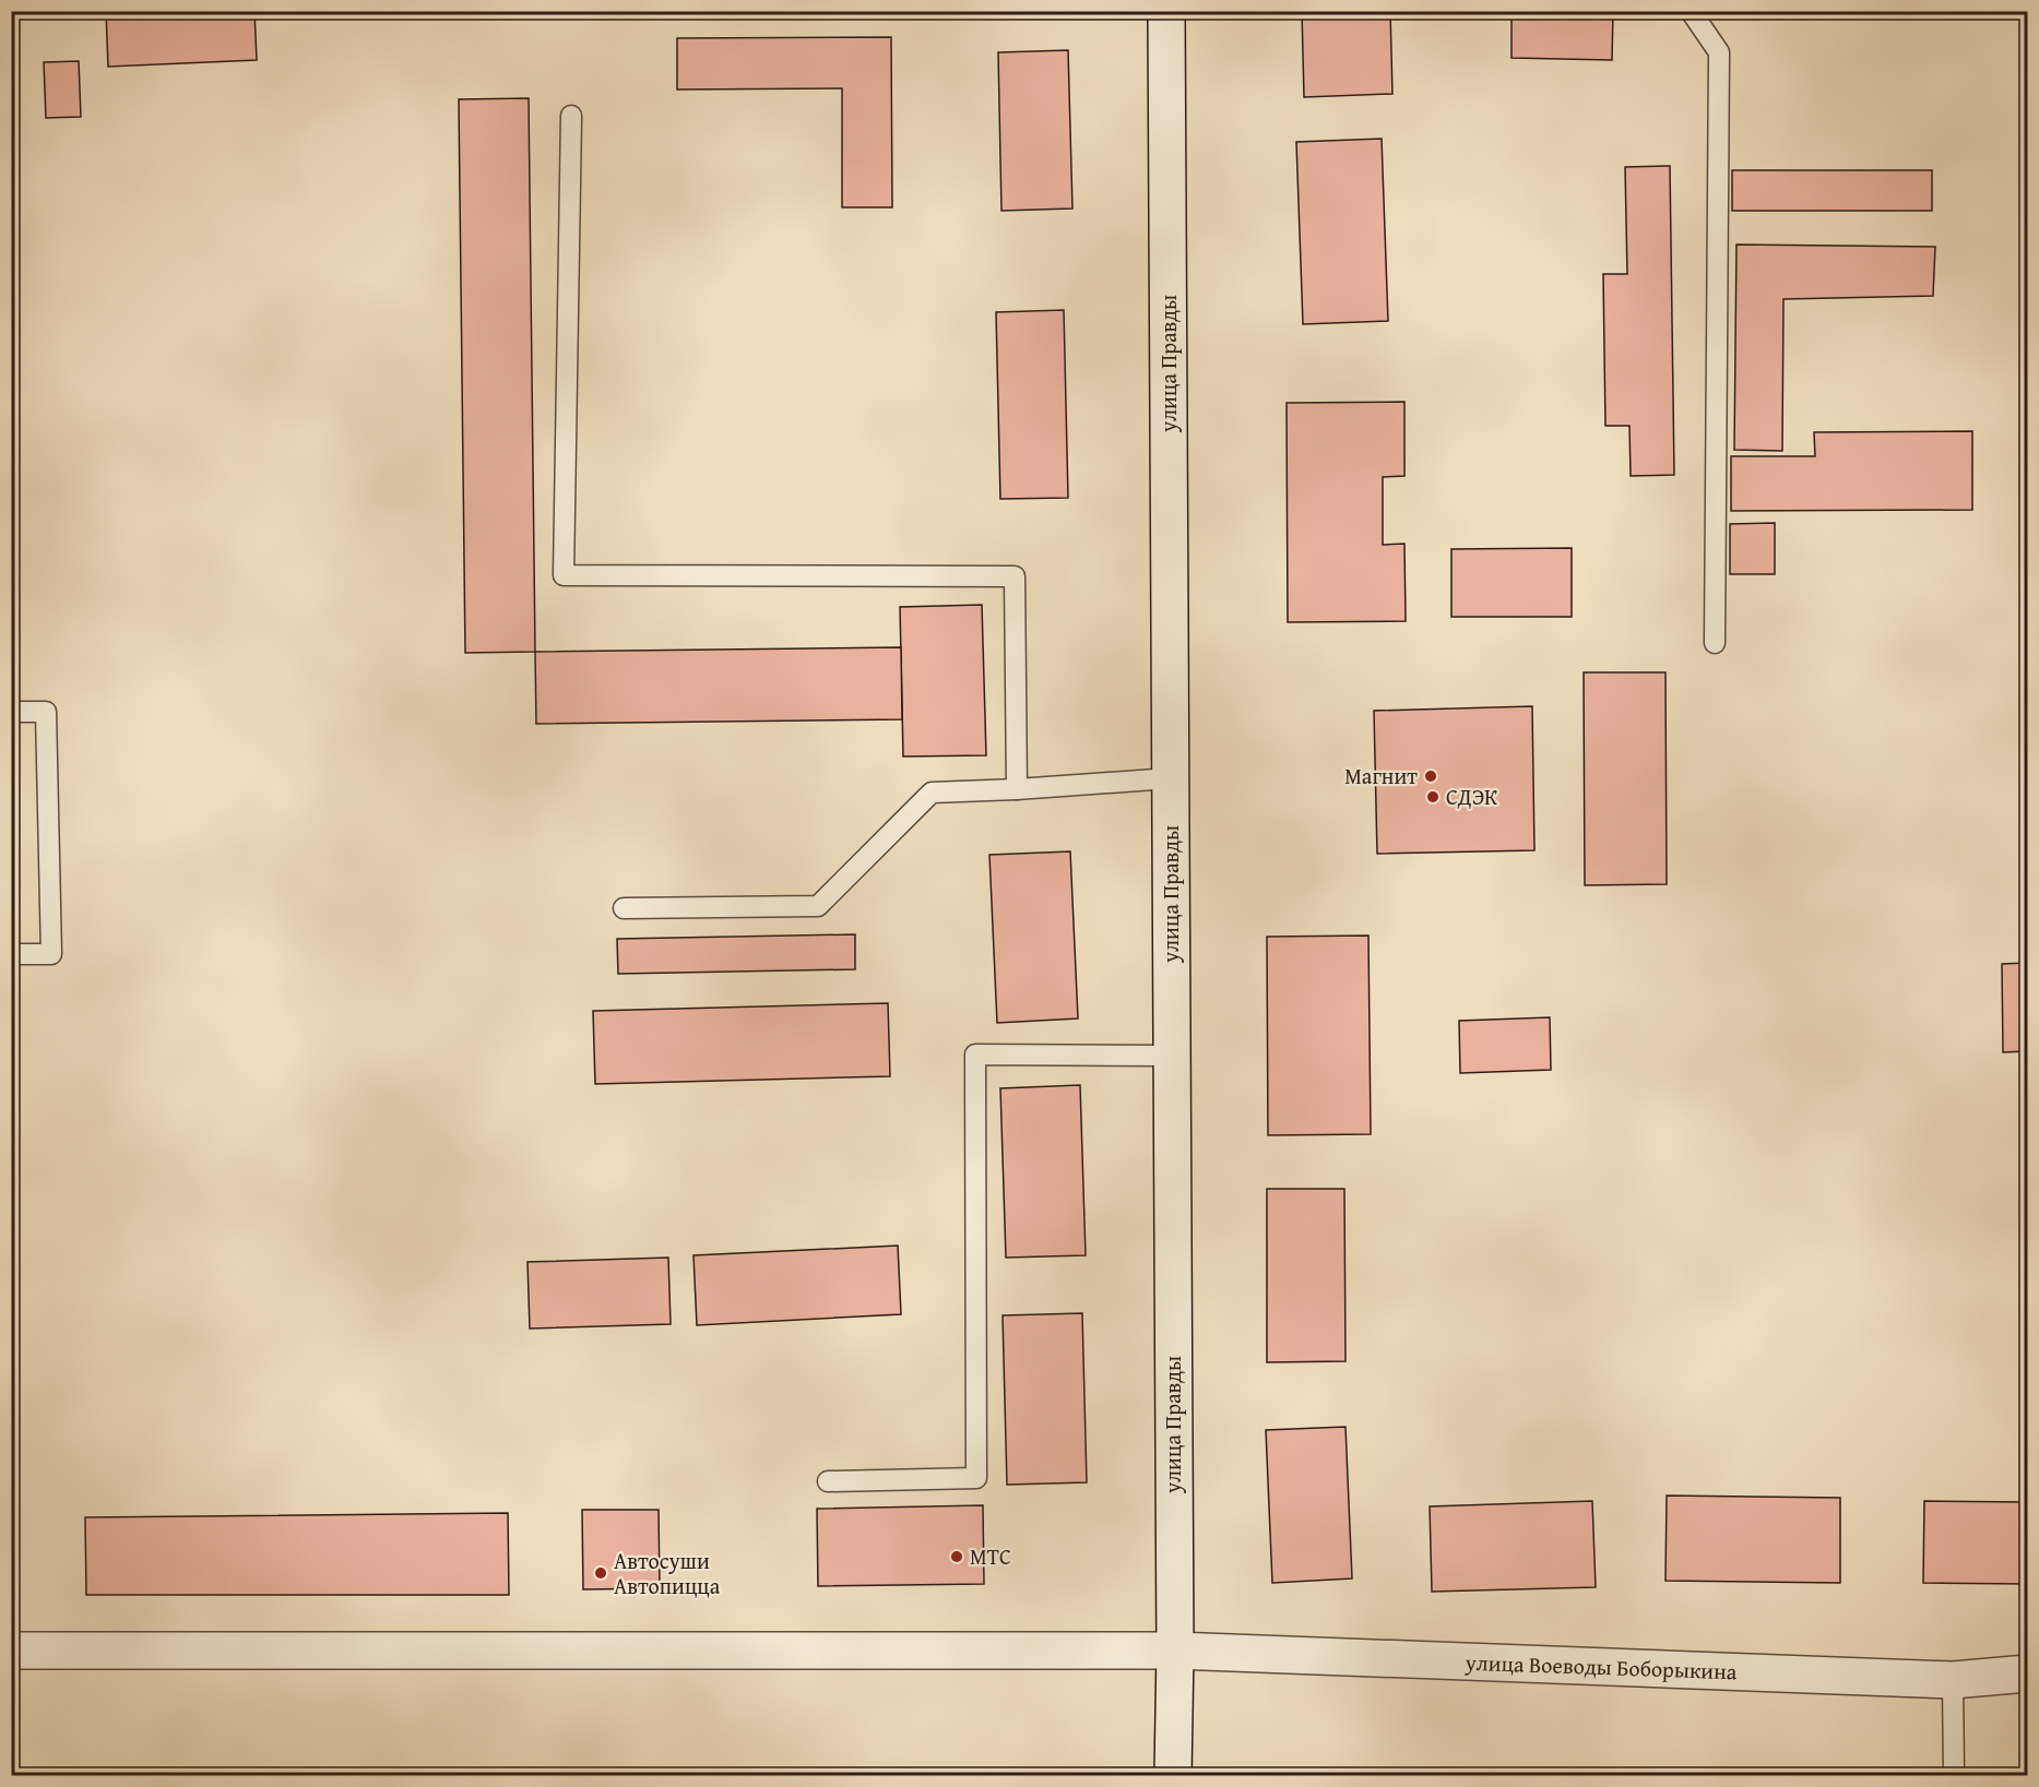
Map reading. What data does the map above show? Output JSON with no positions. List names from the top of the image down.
{
  "streets": {
    "street": ["улица Правды", "улица Воеводы Боборыкина"]
  },
  "crossings": [
    ["улица Правды", "улица Воеводы Боборыкина"]
  ],
  "places": [
    "Магнит",
    "СДЭК",
    "МТС",
    "Автосуши Автопицца"
  ]
}
